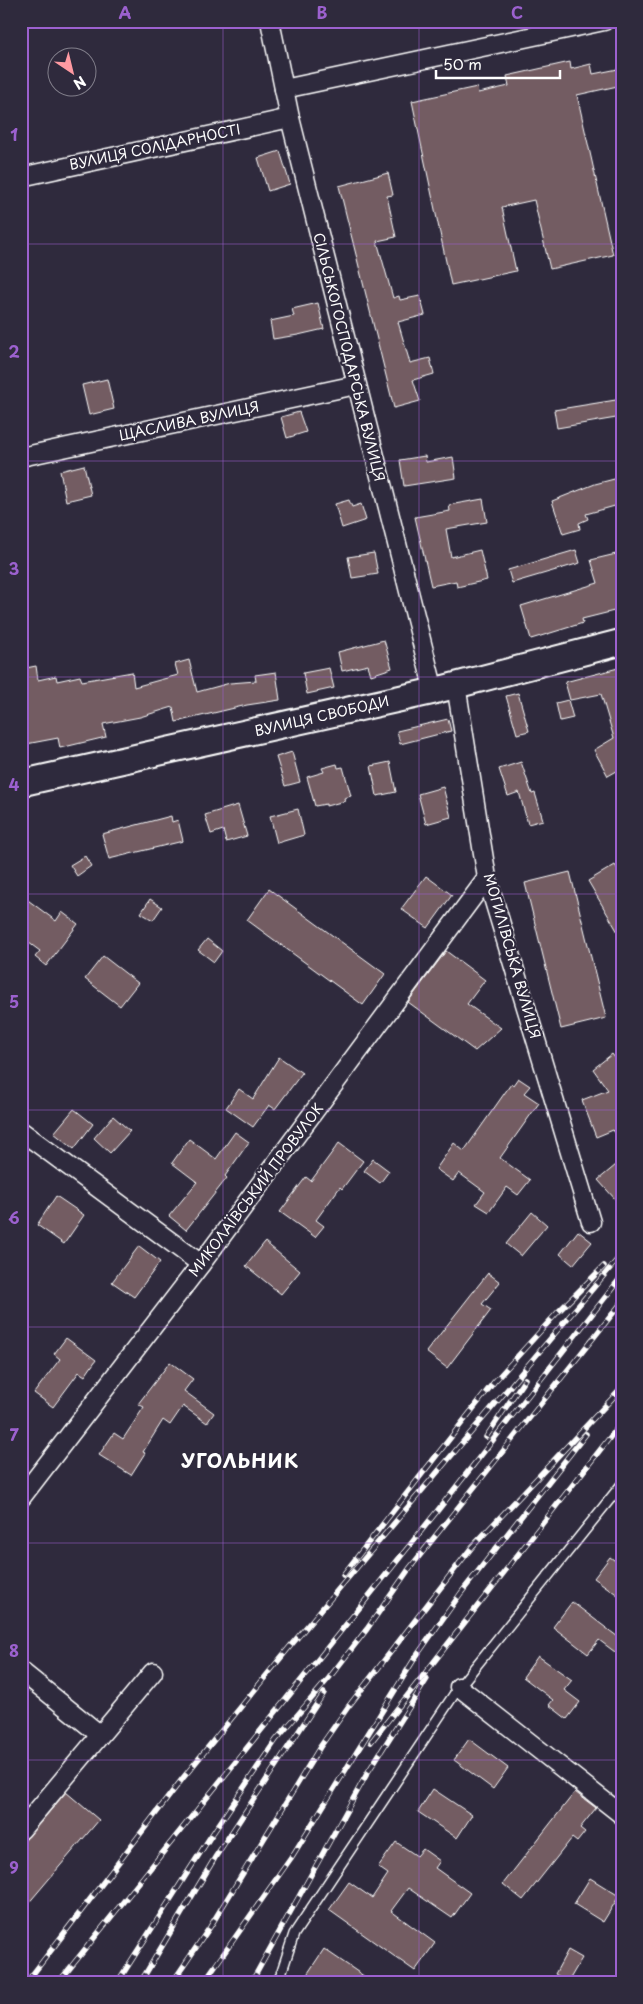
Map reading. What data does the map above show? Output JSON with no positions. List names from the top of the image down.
{
  "streets": {
    "street": [
      "ВУЛИЦЯ СОЛІДАРНОСТІ",
      "СІЛЬСЬКОГОСПОДАРСЬКА ВУЛИЦЯ",
      "ЩАСЛИВА ВУЛИЦЯ",
      "ВУЛИЦЯ СВОБОДИ",
      "МОГИЛІВСЬКА ВУЛИЦЯ",
      "МИКОЛАЇВСЬКИЙ ПРОВУЛОК"
    ]
  },
  "crossings": [
    ["ВУЛИЦЯ СОЛІДАРНОСТІ", "СІЛЬСЬКОГОСПОДАРСЬКА ВУЛИЦЯ"],
    ["СІЛЬСЬКОГОСПОДАРСЬКА ВУЛИЦЯ", "ЩАСЛИВА ВУЛИЦЯ"],
    ["СІЛЬСЬКОГОСПОДАРСЬКА ВУЛИЦЯ", "ВУЛИЦЯ СВОБОДИ"],
    ["СІЛЬСЬКОГОСПОДАРСЬКА ВУЛИЦЯ", "МОГИЛІВСЬКА ВУЛИЦЯ"],
    ["ВУЛИЦЯ СВОБОДИ", "МОГИЛІВСЬКА ВУЛИЦЯ"],
    ["МОГИЛІВСЬКА ВУЛИЦЯ", "МИКОЛАЇВСЬКИЙ ПРОВУЛОК"]
  ],
  "districts": ["УГОЛЬНИК"],
  "scale_bar": "50 m",
  "north": "bottom right",
  "grid": {
    "columns": ["A", "B", "C"],
    "rows": [
      "1",
      "2",
      "3",
      "4",
      "5",
      "6",
      "7",
      "8",
      "9"
    ]
  }
}
